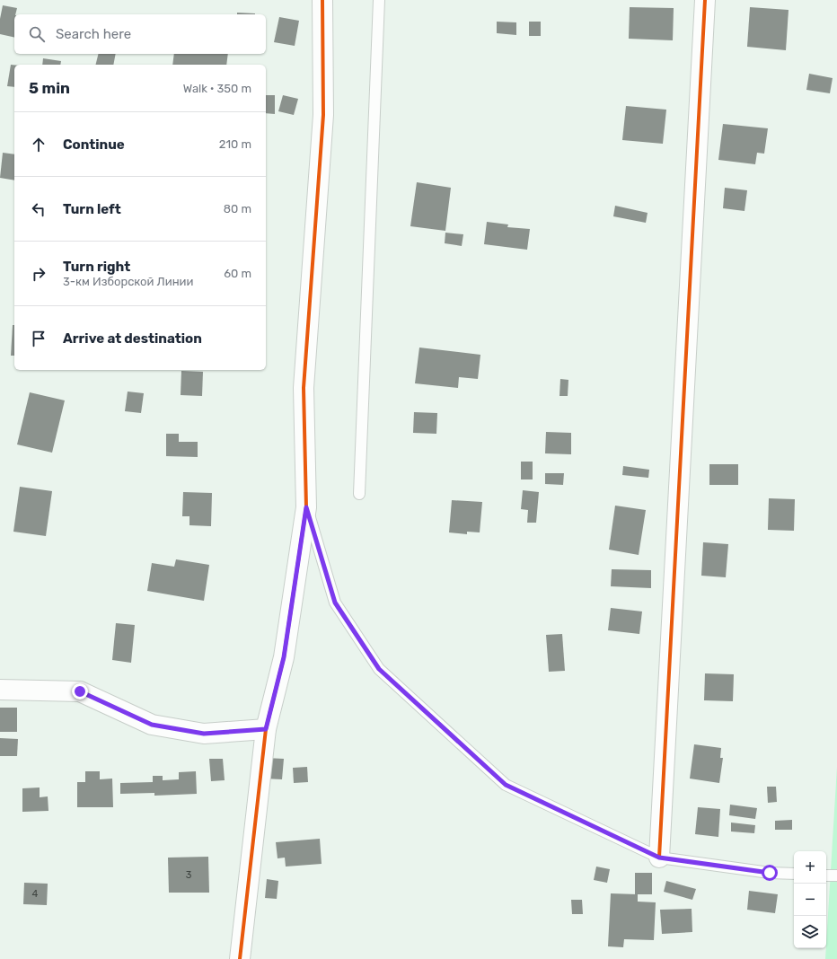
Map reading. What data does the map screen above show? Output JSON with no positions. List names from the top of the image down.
{
  "house_numbers": ["3", "4"],
  "page": {
    "search": "Search here",
    "heading": ["5 min", "Walk · 350 m"],
    "list": [
      ["Continue", "210 m"],
      ["Turn left", "80 m"],
      ["Turn right", "3-км Изборской Линии", "60 m"],
      "Arrive at destination"
    ],
    "map_buttons": ["+", "−"]
  }
}
